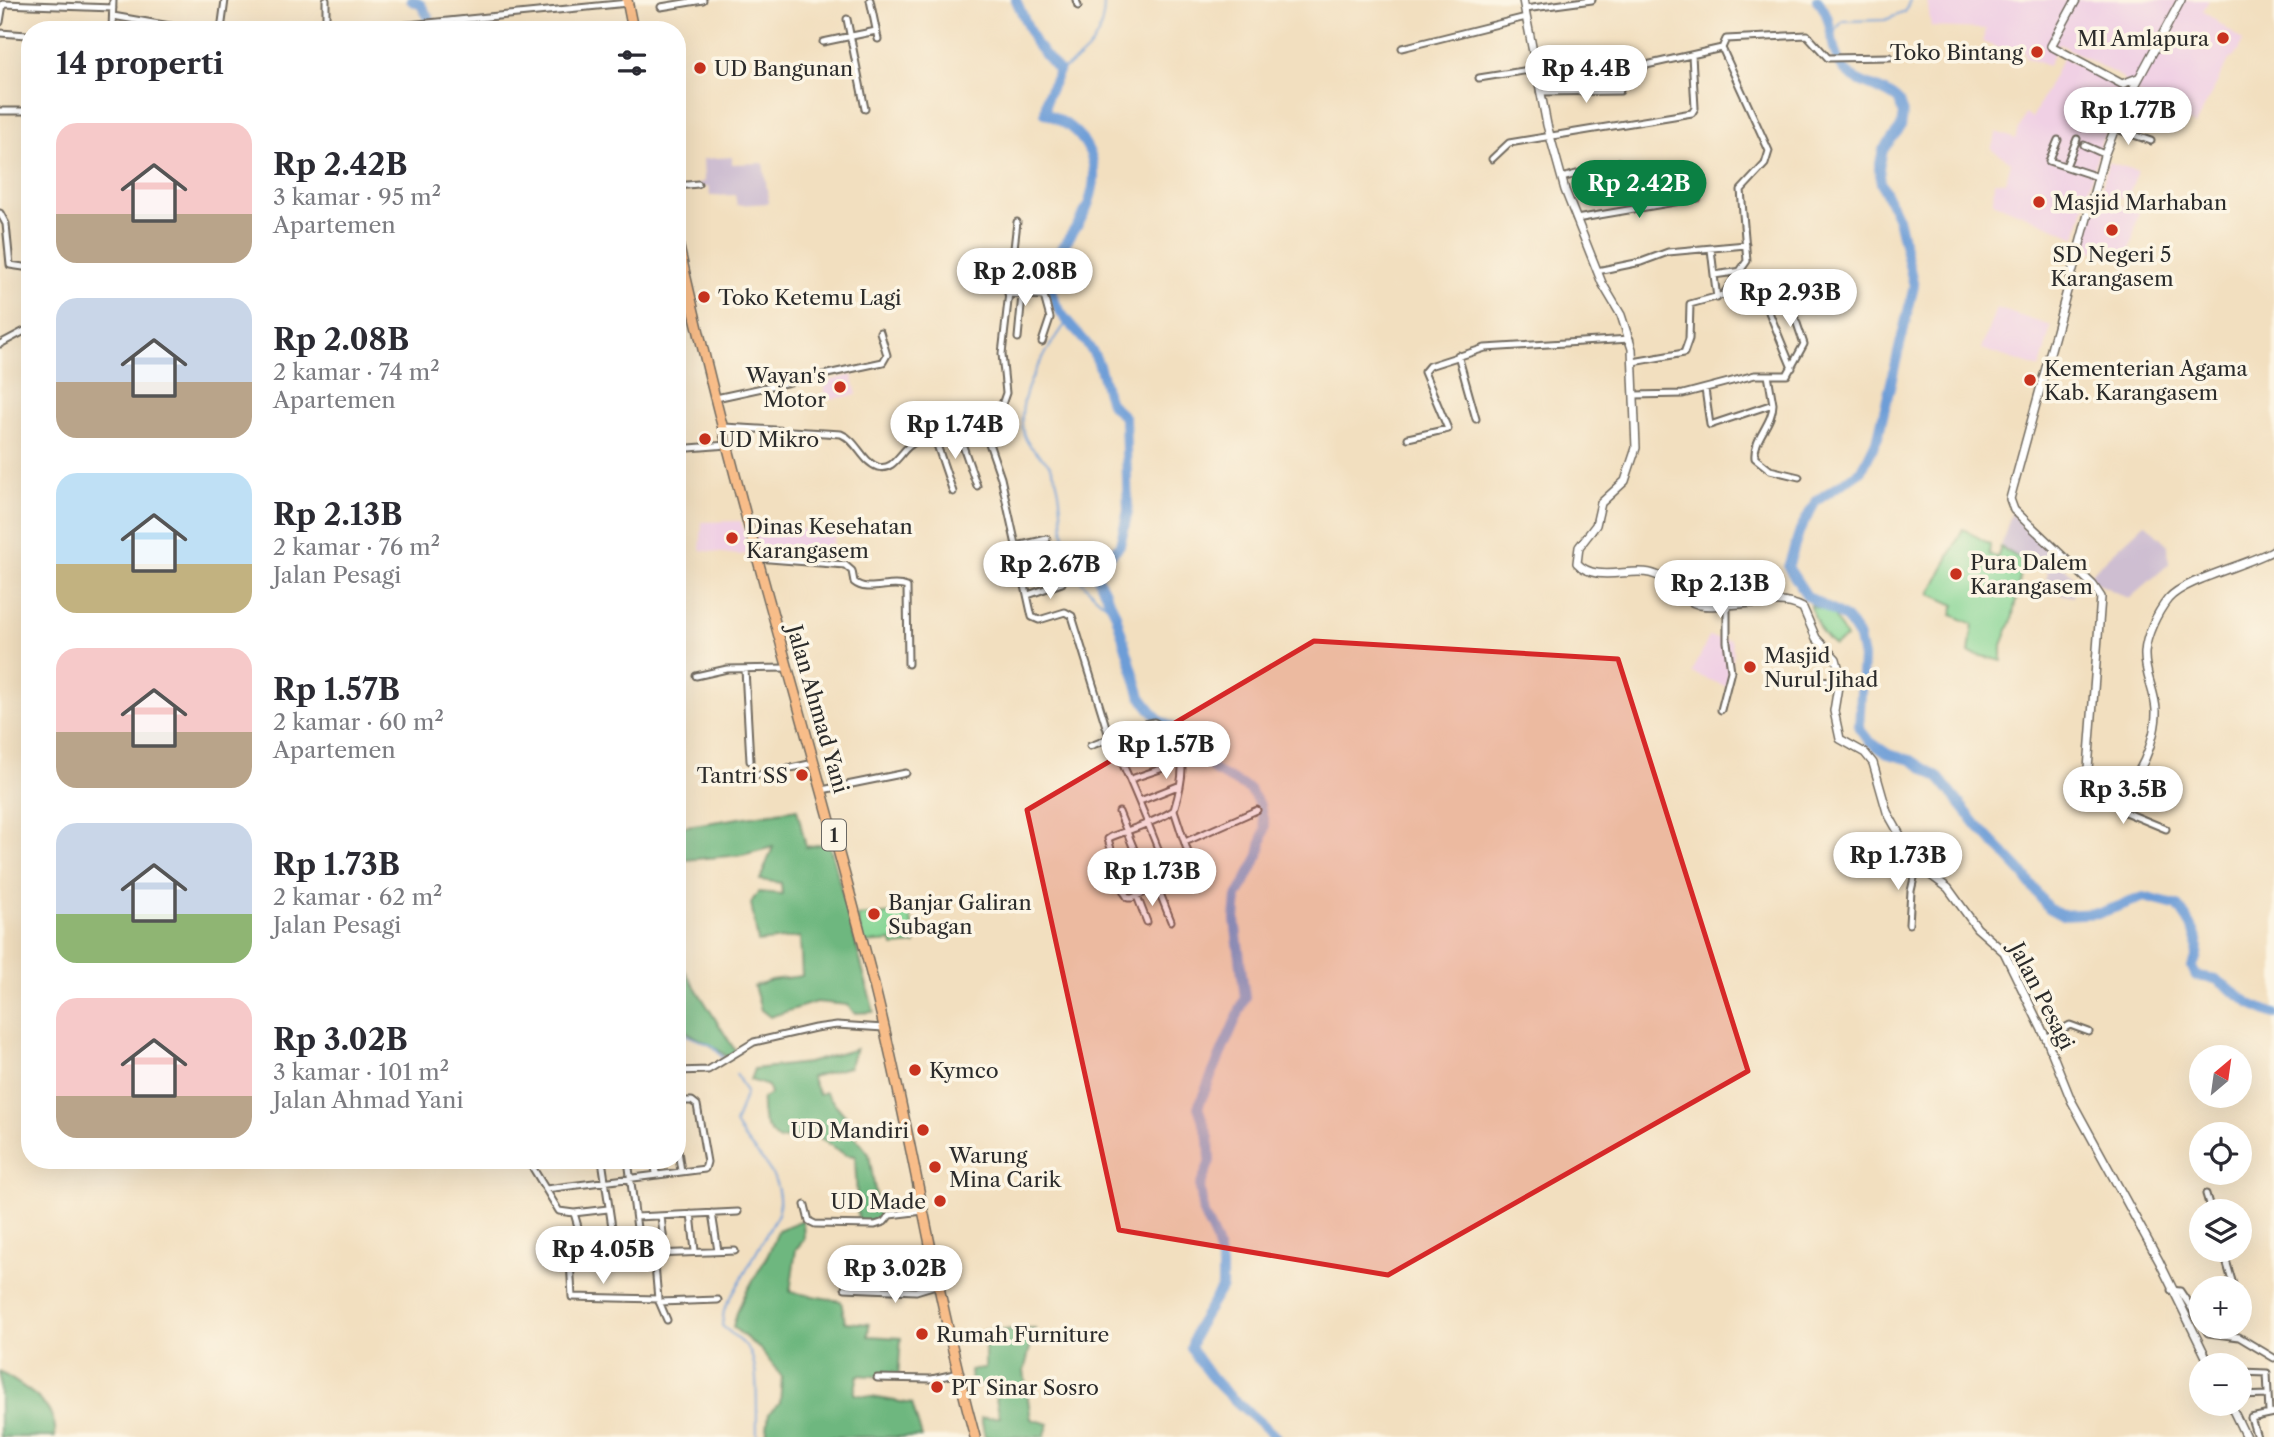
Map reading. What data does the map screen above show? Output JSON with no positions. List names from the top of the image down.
{
  "streets": {
    "highway": ["Jalan Ahmad Yani", "1"],
    "street": ["Jalan Pesagi"]
  },
  "places": [
    "MI Amlapura",
    "Toko Bintang",
    "UD Bangunan",
    "Masjid Marhaban",
    "SD Negeri 5 Karangasem",
    "Toko Ketemu Lagi",
    "Kementerian Agama Kab. Karangasem",
    "Wayan's Motor",
    "UD Mikro",
    "Dinas Kesehatan Karangasem",
    "Pura Dalem Karangasem",
    "Masjid Nurul Jihad",
    "Tantri SS",
    "Banjar Galiran Subagan",
    "Kymco",
    "UD Mandiri",
    "Warung Mina Carik",
    "UD Made",
    "Rumah Furniture",
    "PT Sinar Sosro"
  ],
  "north": "top right",
  "page": {
    "heading": "14 properti",
    "price": [
      "Rp 4.4B",
      "Rp 1.77B",
      "Rp 2.42B",
      "Rp 2.08B",
      "Rp 2.93B",
      "Rp 1.74B",
      "Rp 2.67B",
      "Rp 2.13B",
      "Rp 1.57B",
      "Rp 3.5B",
      "Rp 1.73B",
      "Rp 1.73B",
      "Rp 4.05B",
      "Rp 3.02B"
    ],
    "list": [
      {
        "name": "Rp 2.42B",
        "note": "3 kamar · 95 m² · Apartemen"
      },
      {
        "name": "Rp 2.08B",
        "note": "2 kamar · 74 m² · Apartemen"
      },
      {
        "name": "Rp 2.13B",
        "note": "2 kamar · 76 m² · Jalan Pesagi"
      },
      {
        "name": "Rp 1.57B",
        "note": "2 kamar · 60 m² · Apartemen"
      },
      {
        "name": "Rp 1.73B",
        "note": "2 kamar · 62 m² · Jalan Pesagi"
      },
      {
        "name": "Rp 3.02B",
        "note": "3 kamar · 101 m² · Jalan Ahmad Yani"
      }
    ],
    "map_buttons": ["+", "−"]
  }
}
